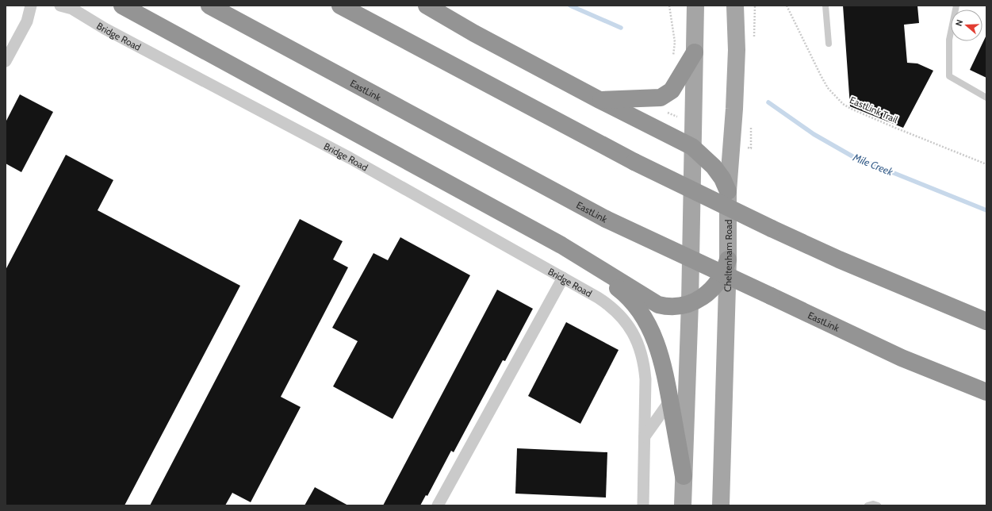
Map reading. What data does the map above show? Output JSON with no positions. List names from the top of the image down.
{
  "streets": {
    "highway": ["EastLink"],
    "main road": ["Cheltenham Road"],
    "street": ["Bridge Road"],
    "path": ["EastLink Trail"]
  },
  "water": ["Mile Creek"],
  "north": "left"
}
